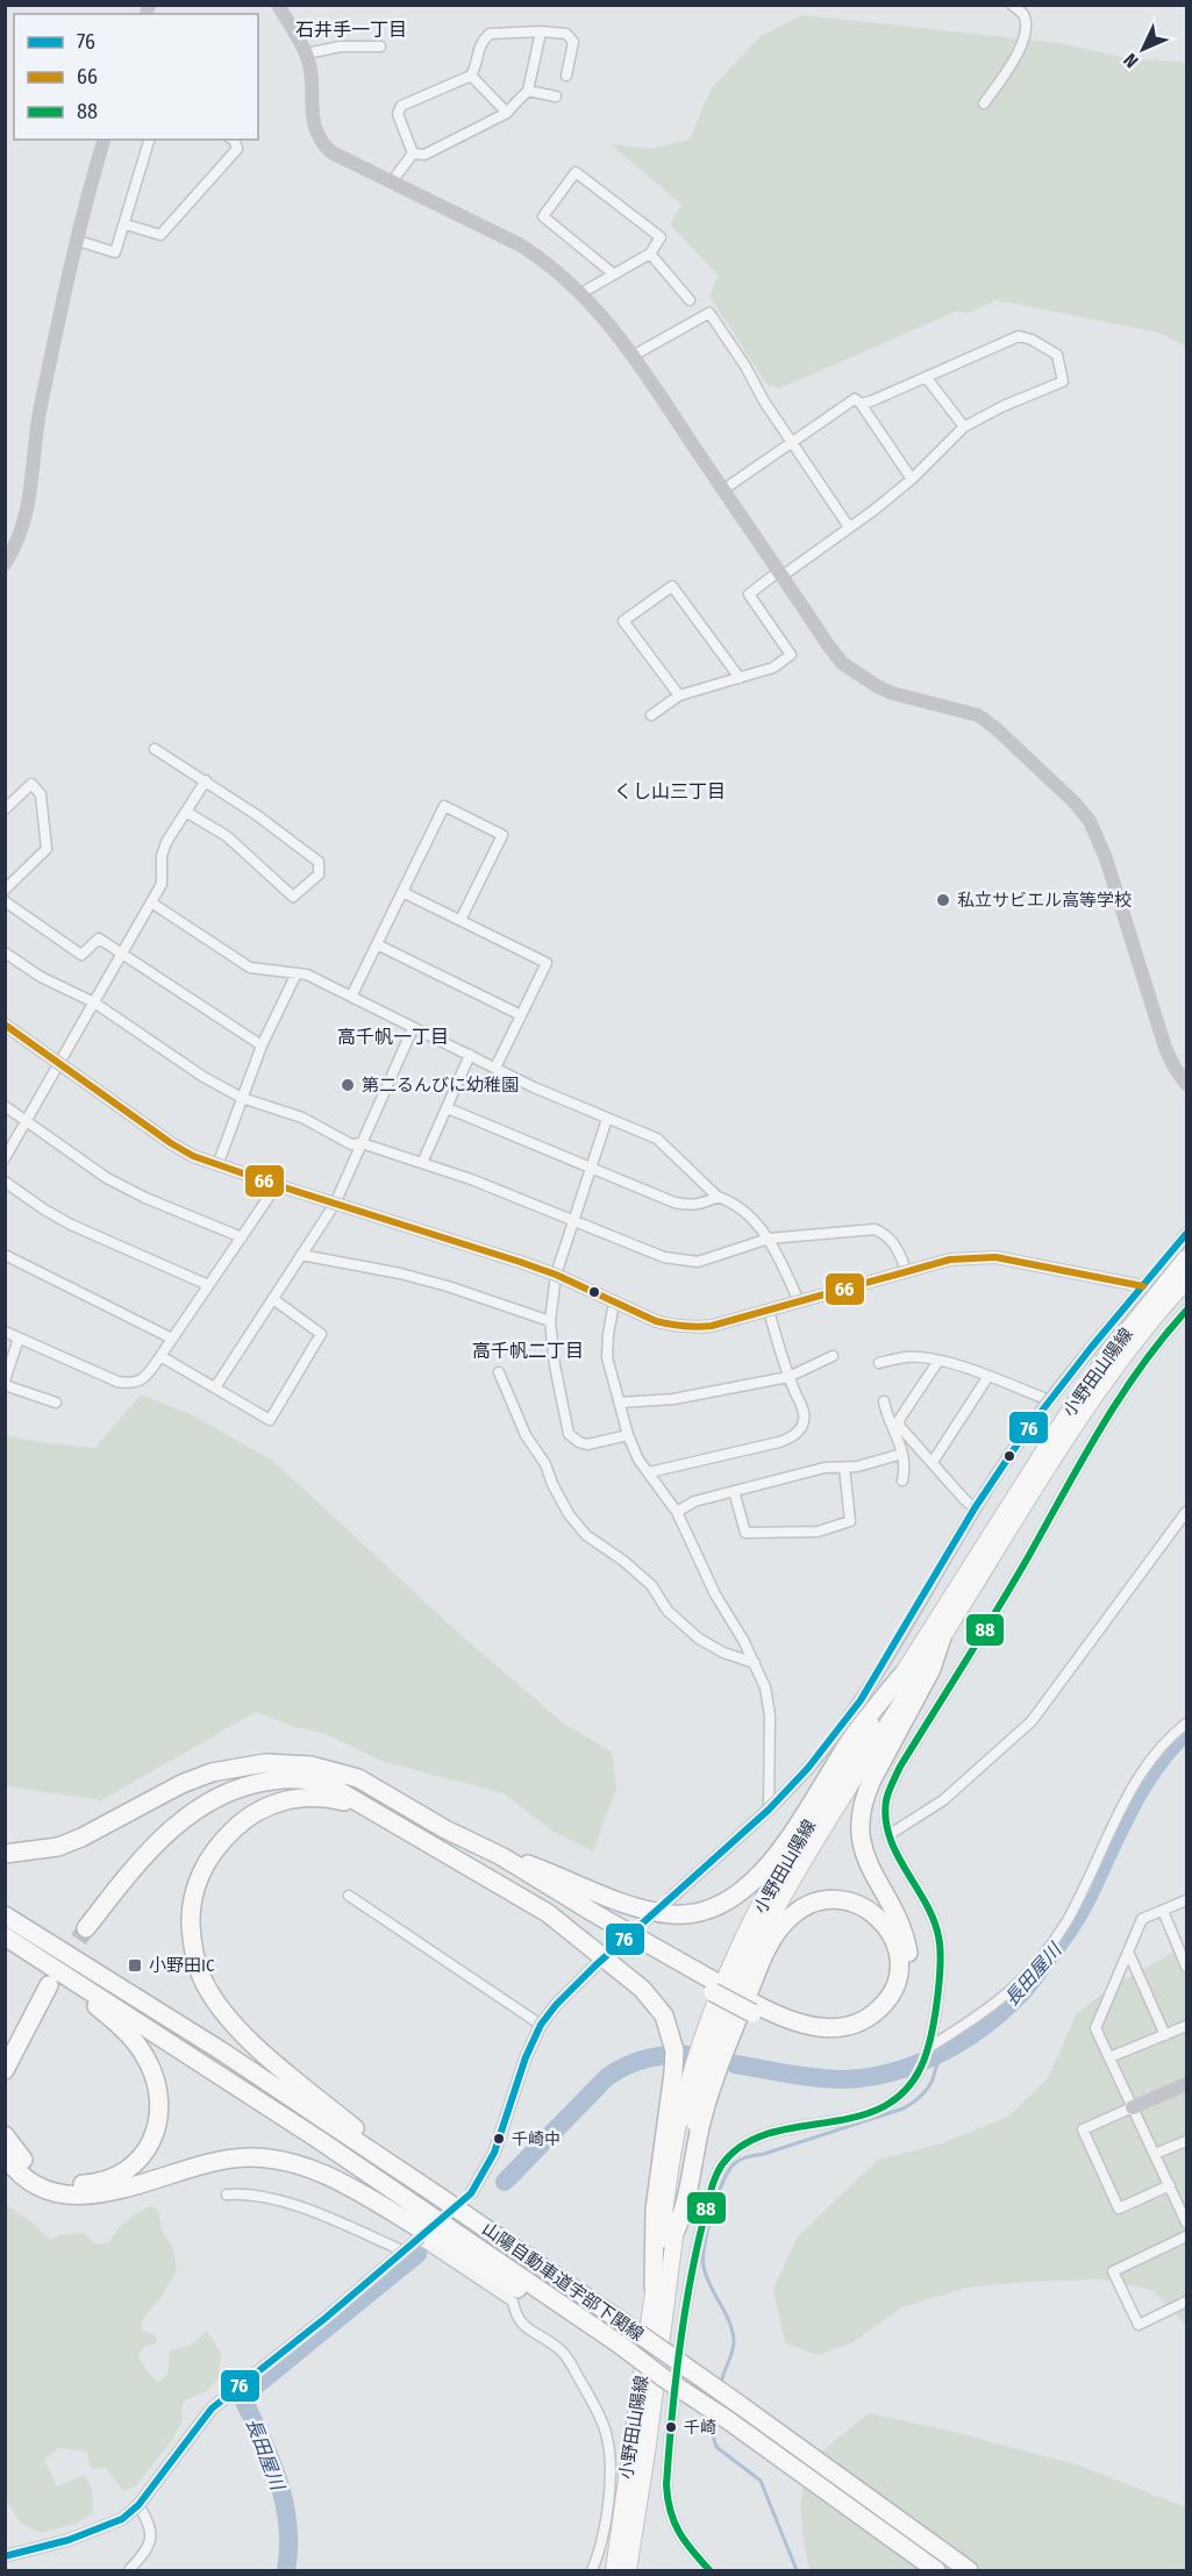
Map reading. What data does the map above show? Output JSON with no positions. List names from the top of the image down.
{
  "streets": {
    "highway": ["山陽自動車道宇部下関線"],
    "main road": ["小野田山陽線"]
  },
  "districts": [
    "石井手一丁目",
    "くし山三丁目",
    "高千帆一丁目",
    "高千帆二丁目"
  ],
  "water": ["長田屋川"],
  "places": {
    "other": [
      "私立サビエル高等学校",
      "第二るんびに幼稚園",
      "千崎中",
      "千崎"
    ],
    "transit": ["小野田IC"]
  },
  "lines": ["transit line 66", "transit line 76", "transit line 88"],
  "legend": ["76", "66", "88"],
  "north": "bottom left"
}
